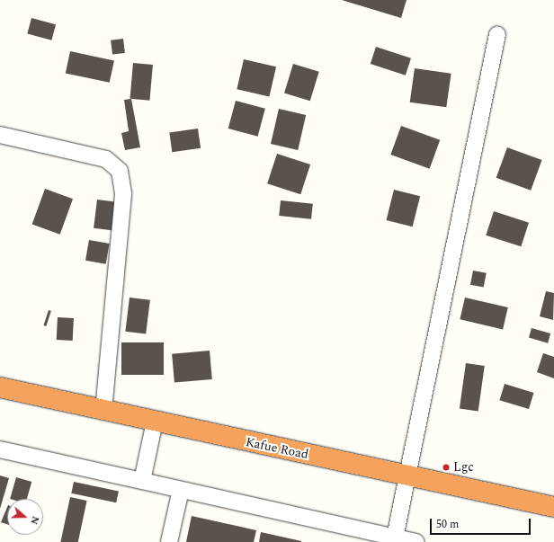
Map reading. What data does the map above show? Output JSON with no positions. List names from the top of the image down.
{
  "streets": {
    "highway": ["Kafue Road"]
  },
  "places": ["Lgc"],
  "scale_bar": "50 m",
  "north": "right"
}
